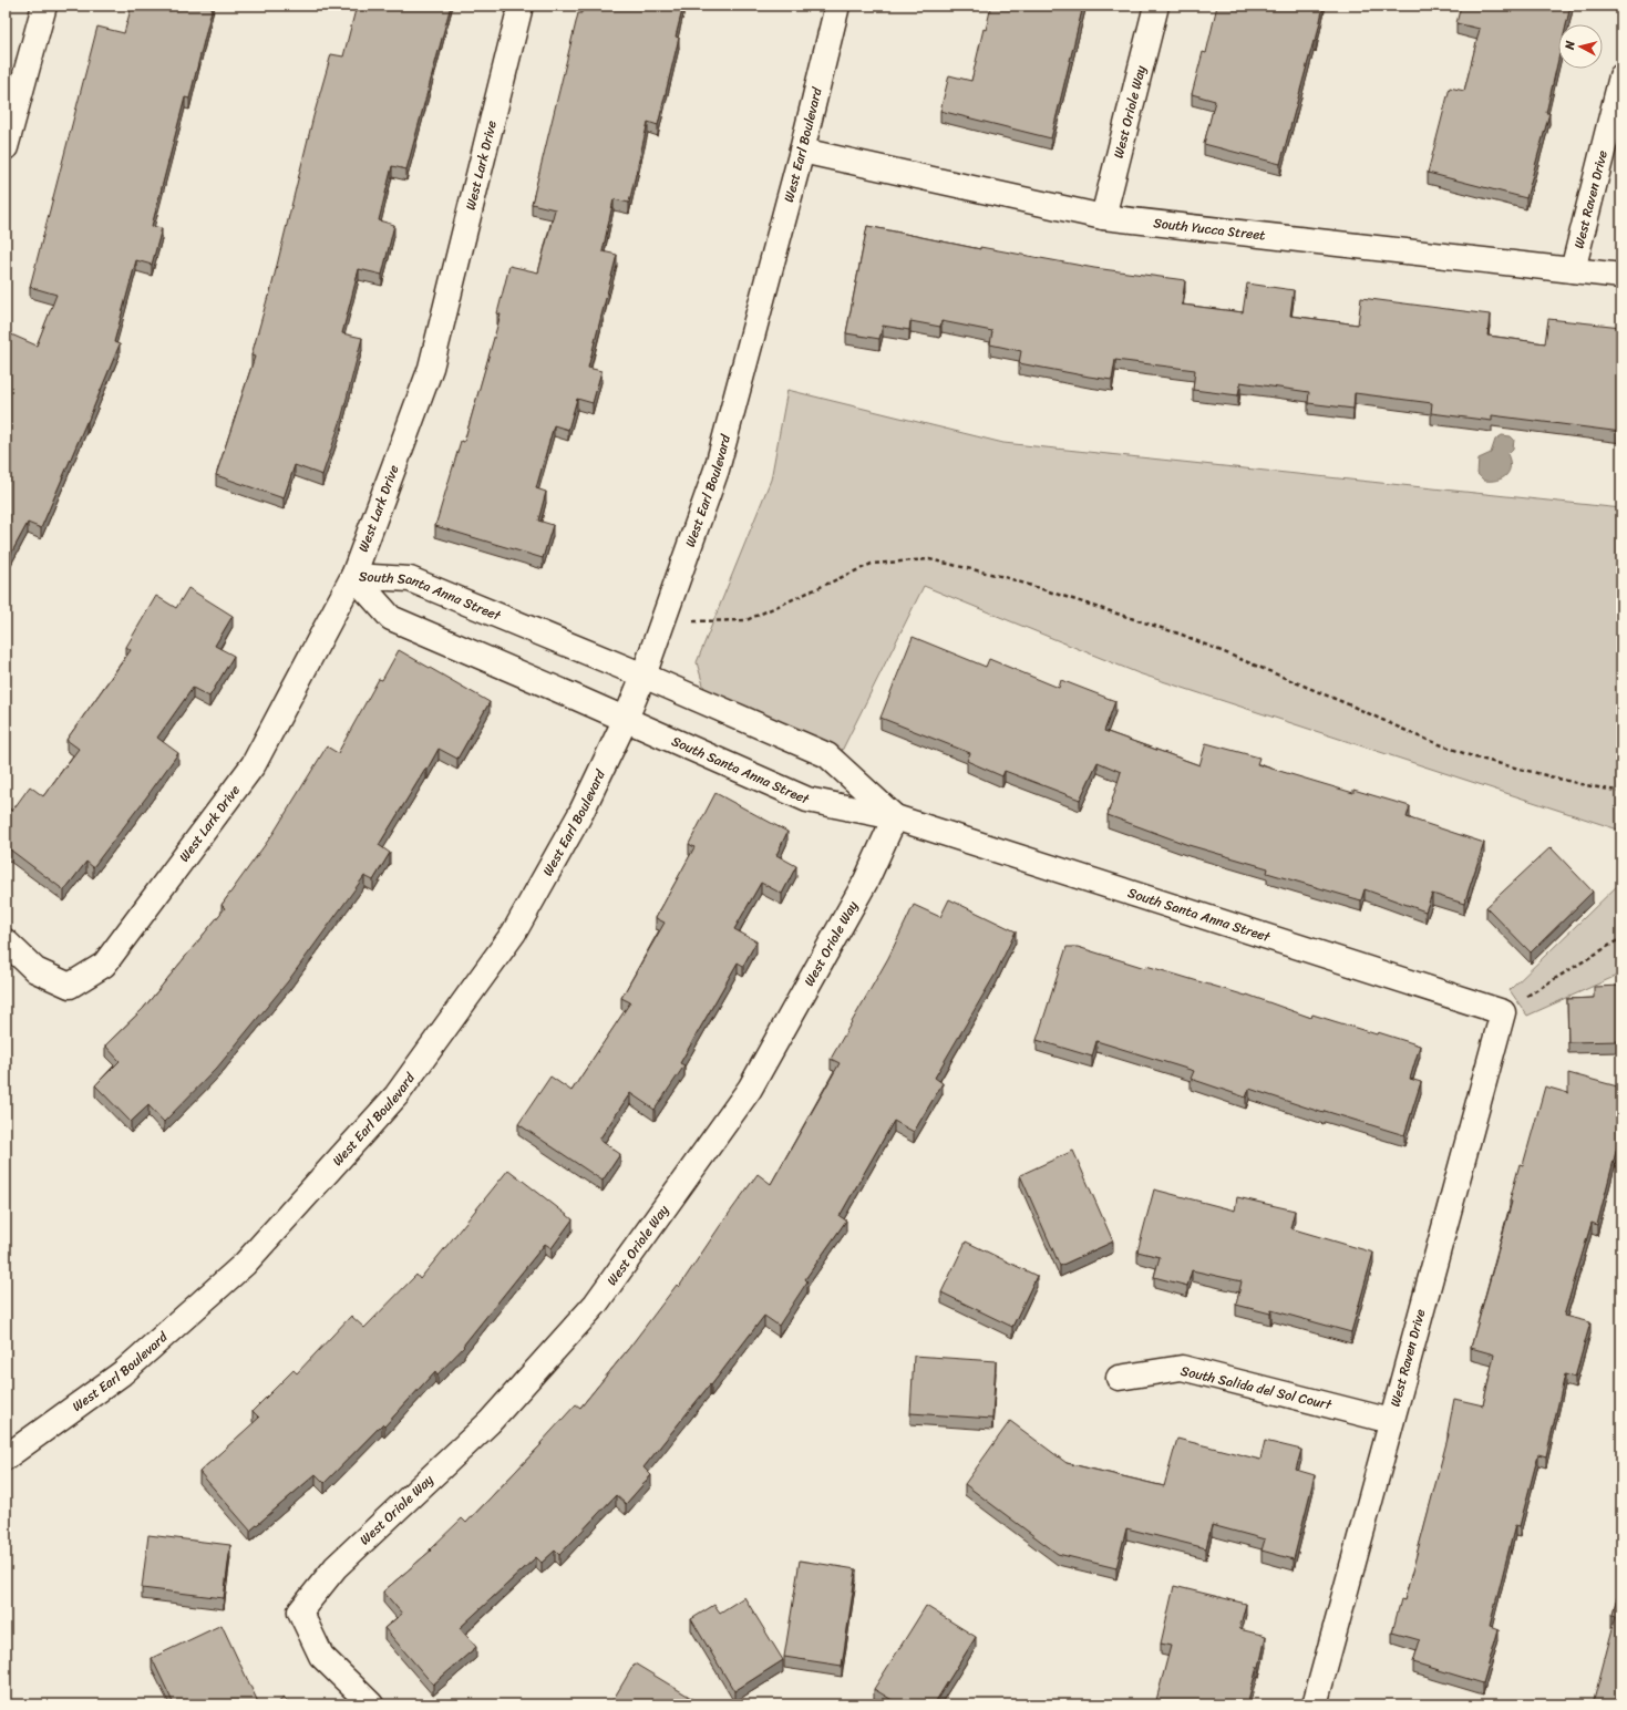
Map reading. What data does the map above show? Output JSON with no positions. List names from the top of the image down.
{
  "streets": {
    "street": [
      "West Oriole Way",
      "West Earl Boulevard",
      "West Lark Drive",
      "West Raven Drive",
      "South Yucca Street",
      "South Santa Anna Street",
      "South Salida del Sol Court"
    ]
  },
  "crossings": [
    ["West Oriole Way", "South Yucca Street"],
    ["West Oriole Way", "South Santa Anna Street"],
    ["West Earl Boulevard", "South Yucca Street"],
    ["West Earl Boulevard", "South Santa Anna Street"],
    ["West Lark Drive", "South Santa Anna Street"],
    ["West Raven Drive", "South Yucca Street"],
    ["West Raven Drive", "South Santa Anna Street"],
    ["West Raven Drive", "South Salida del Sol Court"]
  ],
  "north": "left"
}
